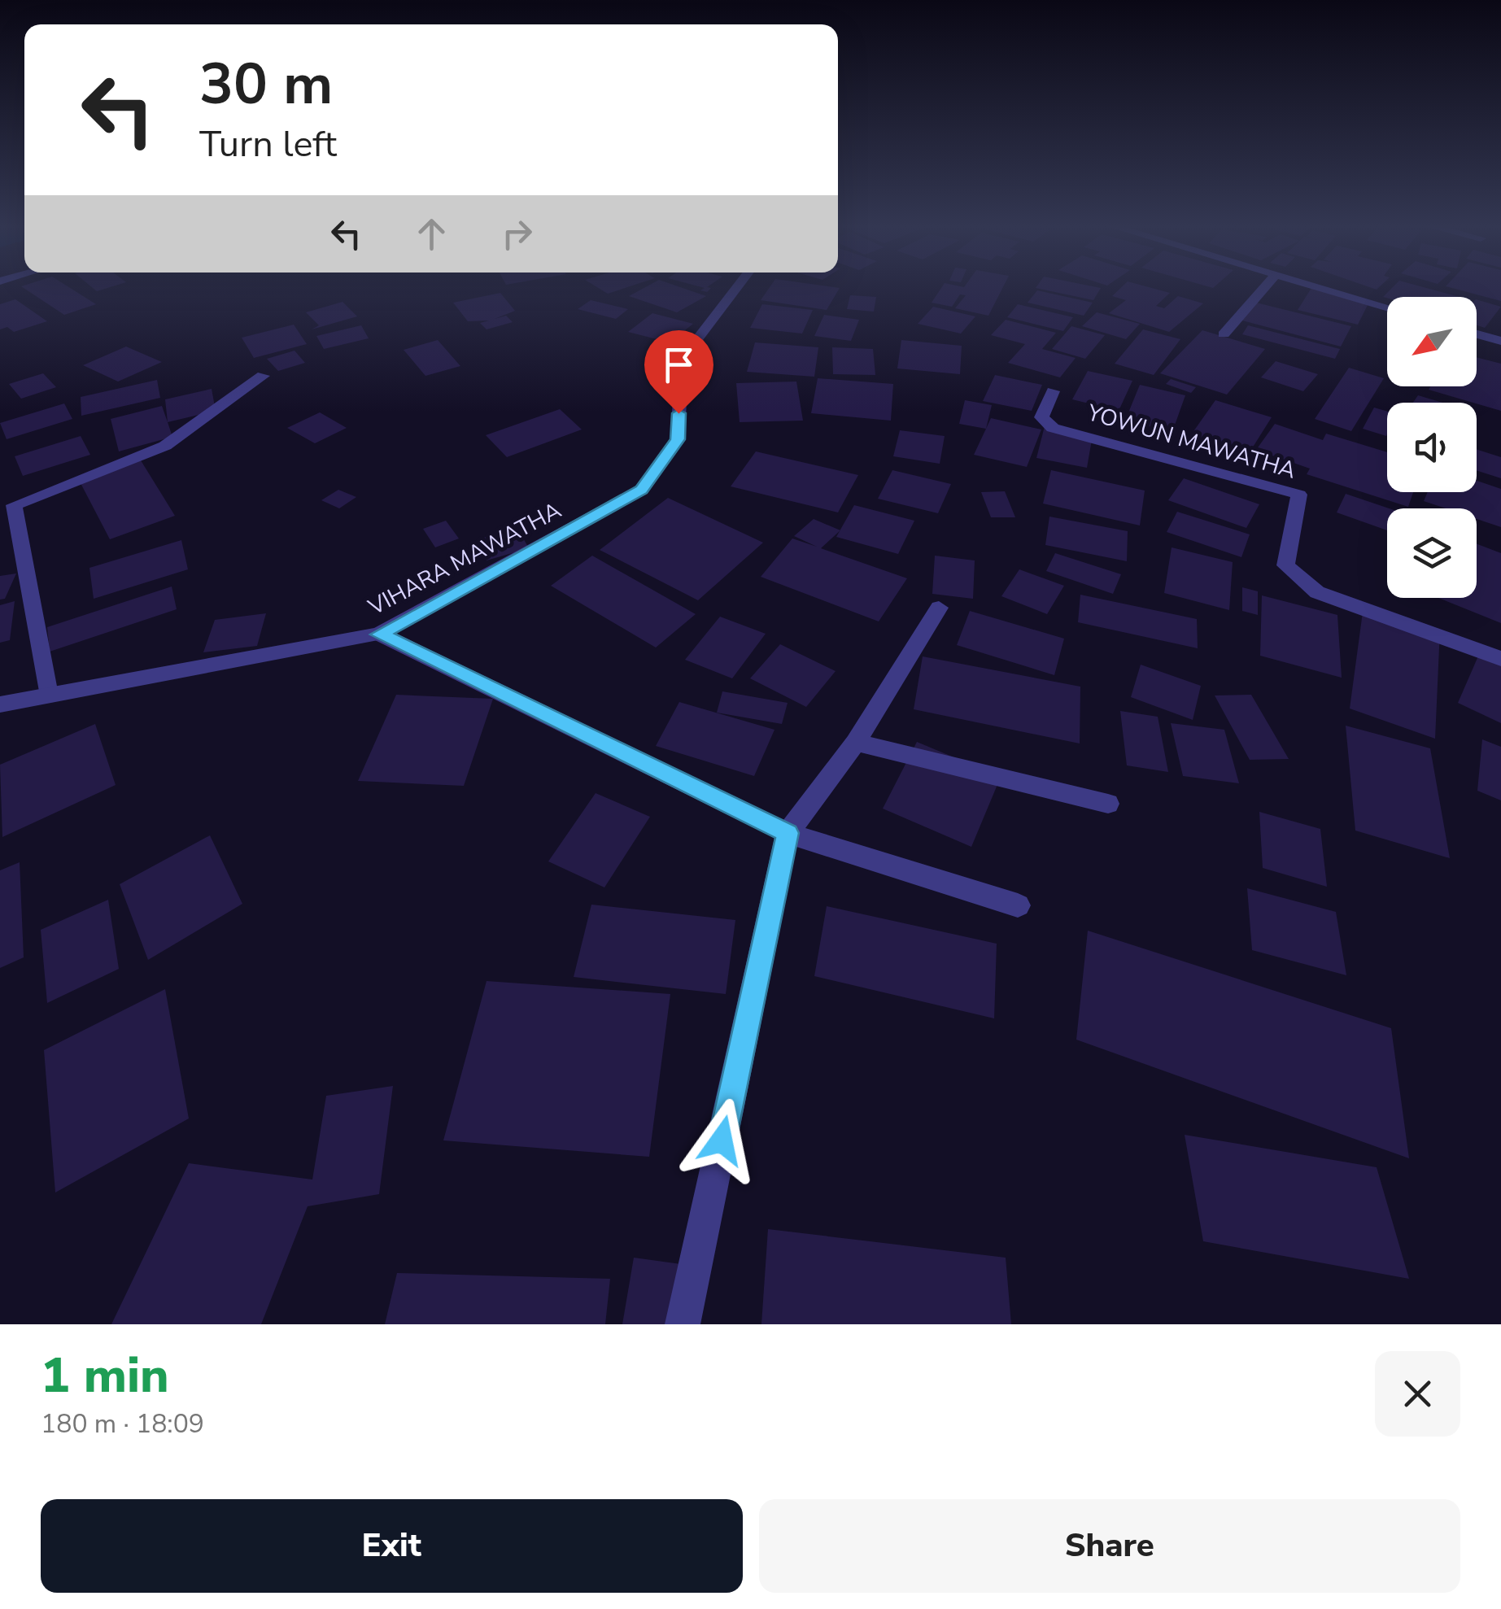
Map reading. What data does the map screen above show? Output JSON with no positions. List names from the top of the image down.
{
  "streets": {
    "street": ["YOWUN MAWATHA", "VIHARA MAWATHA"]
  },
  "north": "bottom left",
  "page": {
    "turn": ["30 m", "Turn left"],
    "heading": ["1 min", "180 m · 18:09"],
    "buttons": ["Exit", "Share"]
  }
}
